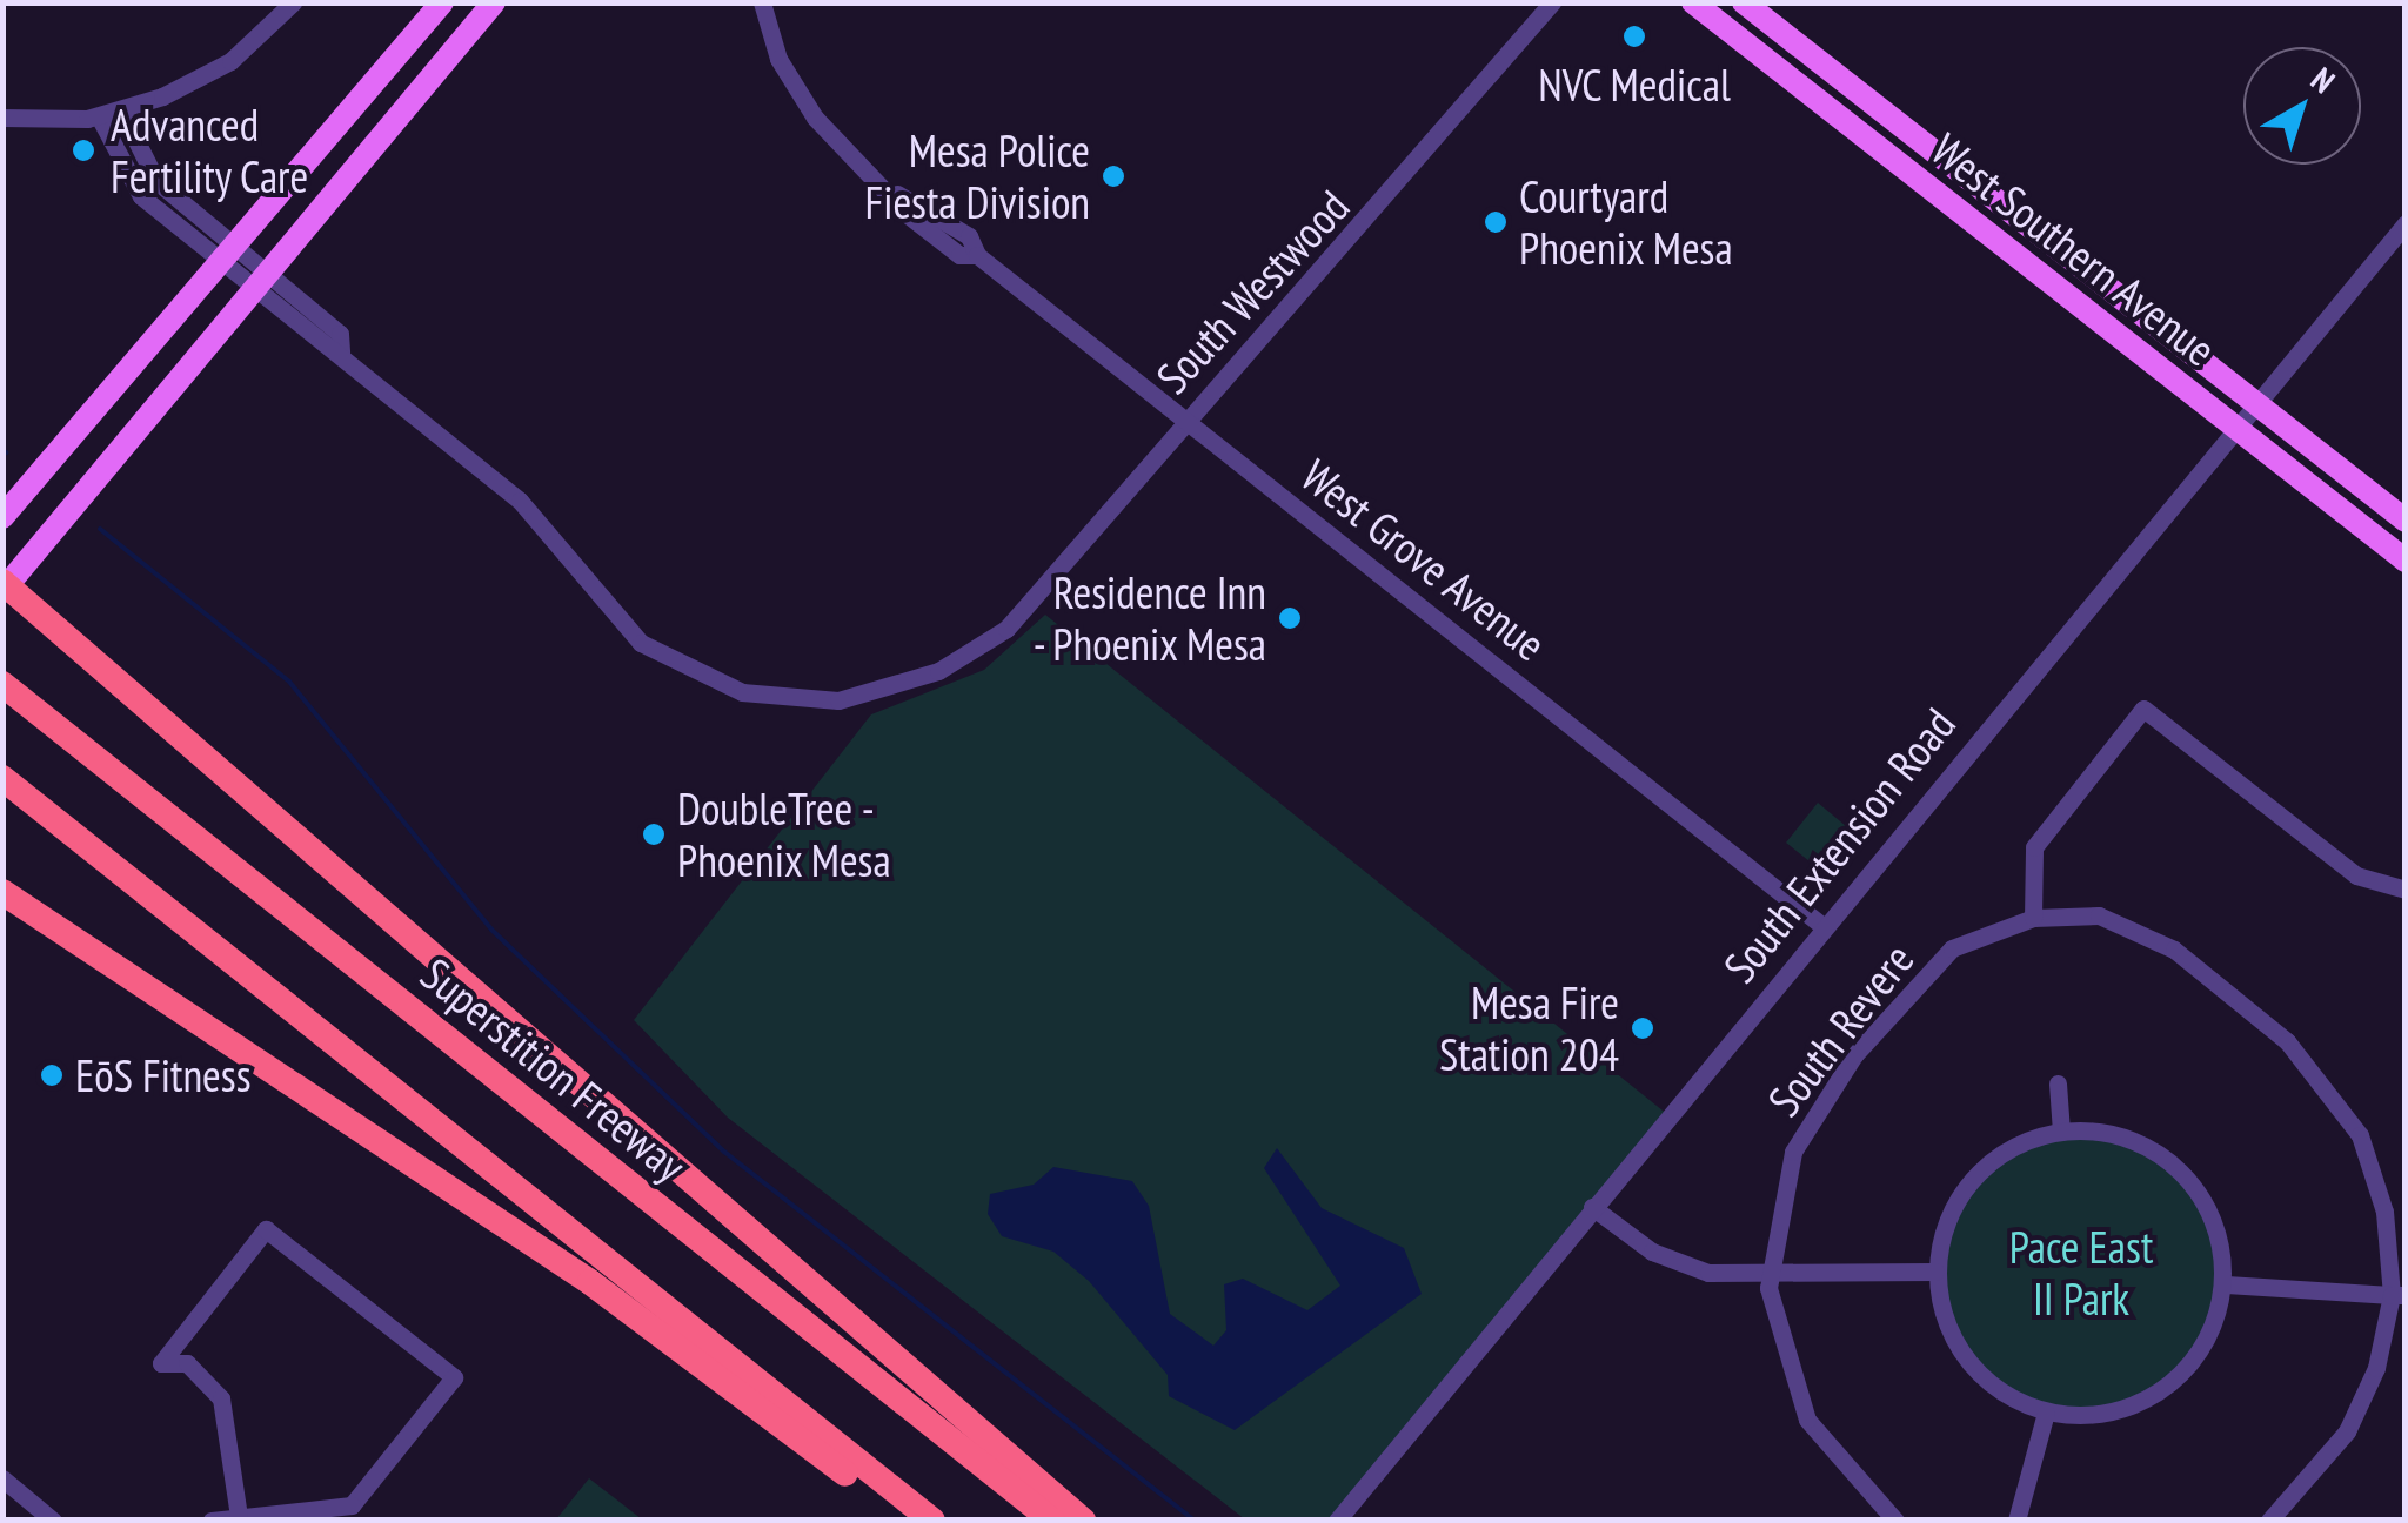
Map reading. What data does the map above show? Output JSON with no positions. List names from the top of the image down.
{
  "streets": {
    "highway": ["Superstition Freeway"],
    "main road": ["West Southern Avenue"],
    "street": [
      "South Westwood",
      "West Grove Avenue",
      "South Extension Road",
      "South Revere"
    ]
  },
  "crossings": [
    ["West Southern Avenue", "South Extension Road"],
    ["South Westwood", "West Grove Avenue"],
    ["West Grove Avenue", "South Extension Road"]
  ],
  "parks": ["Pace East II Park"],
  "places": [
    "NVC Medical",
    "Advanced Fertility Care",
    "Mesa Police Fiesta Division",
    "Courtyard Phoenix Mesa",
    "Residence Inn - Phoenix Mesa",
    "DoubleTree - Phoenix Mesa",
    "Mesa Fire Station 204",
    "EōS Fitness"
  ],
  "north": "top right"
}
